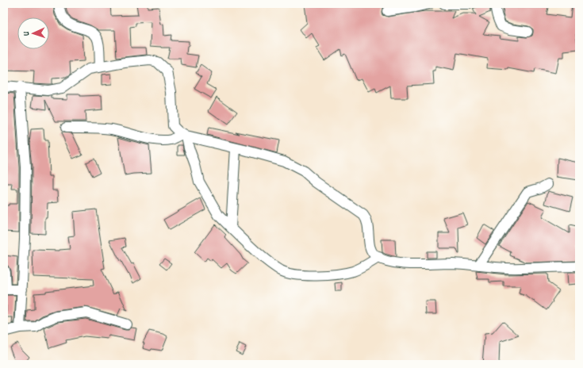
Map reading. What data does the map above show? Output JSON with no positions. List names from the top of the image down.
{
  "north": "left"
}
